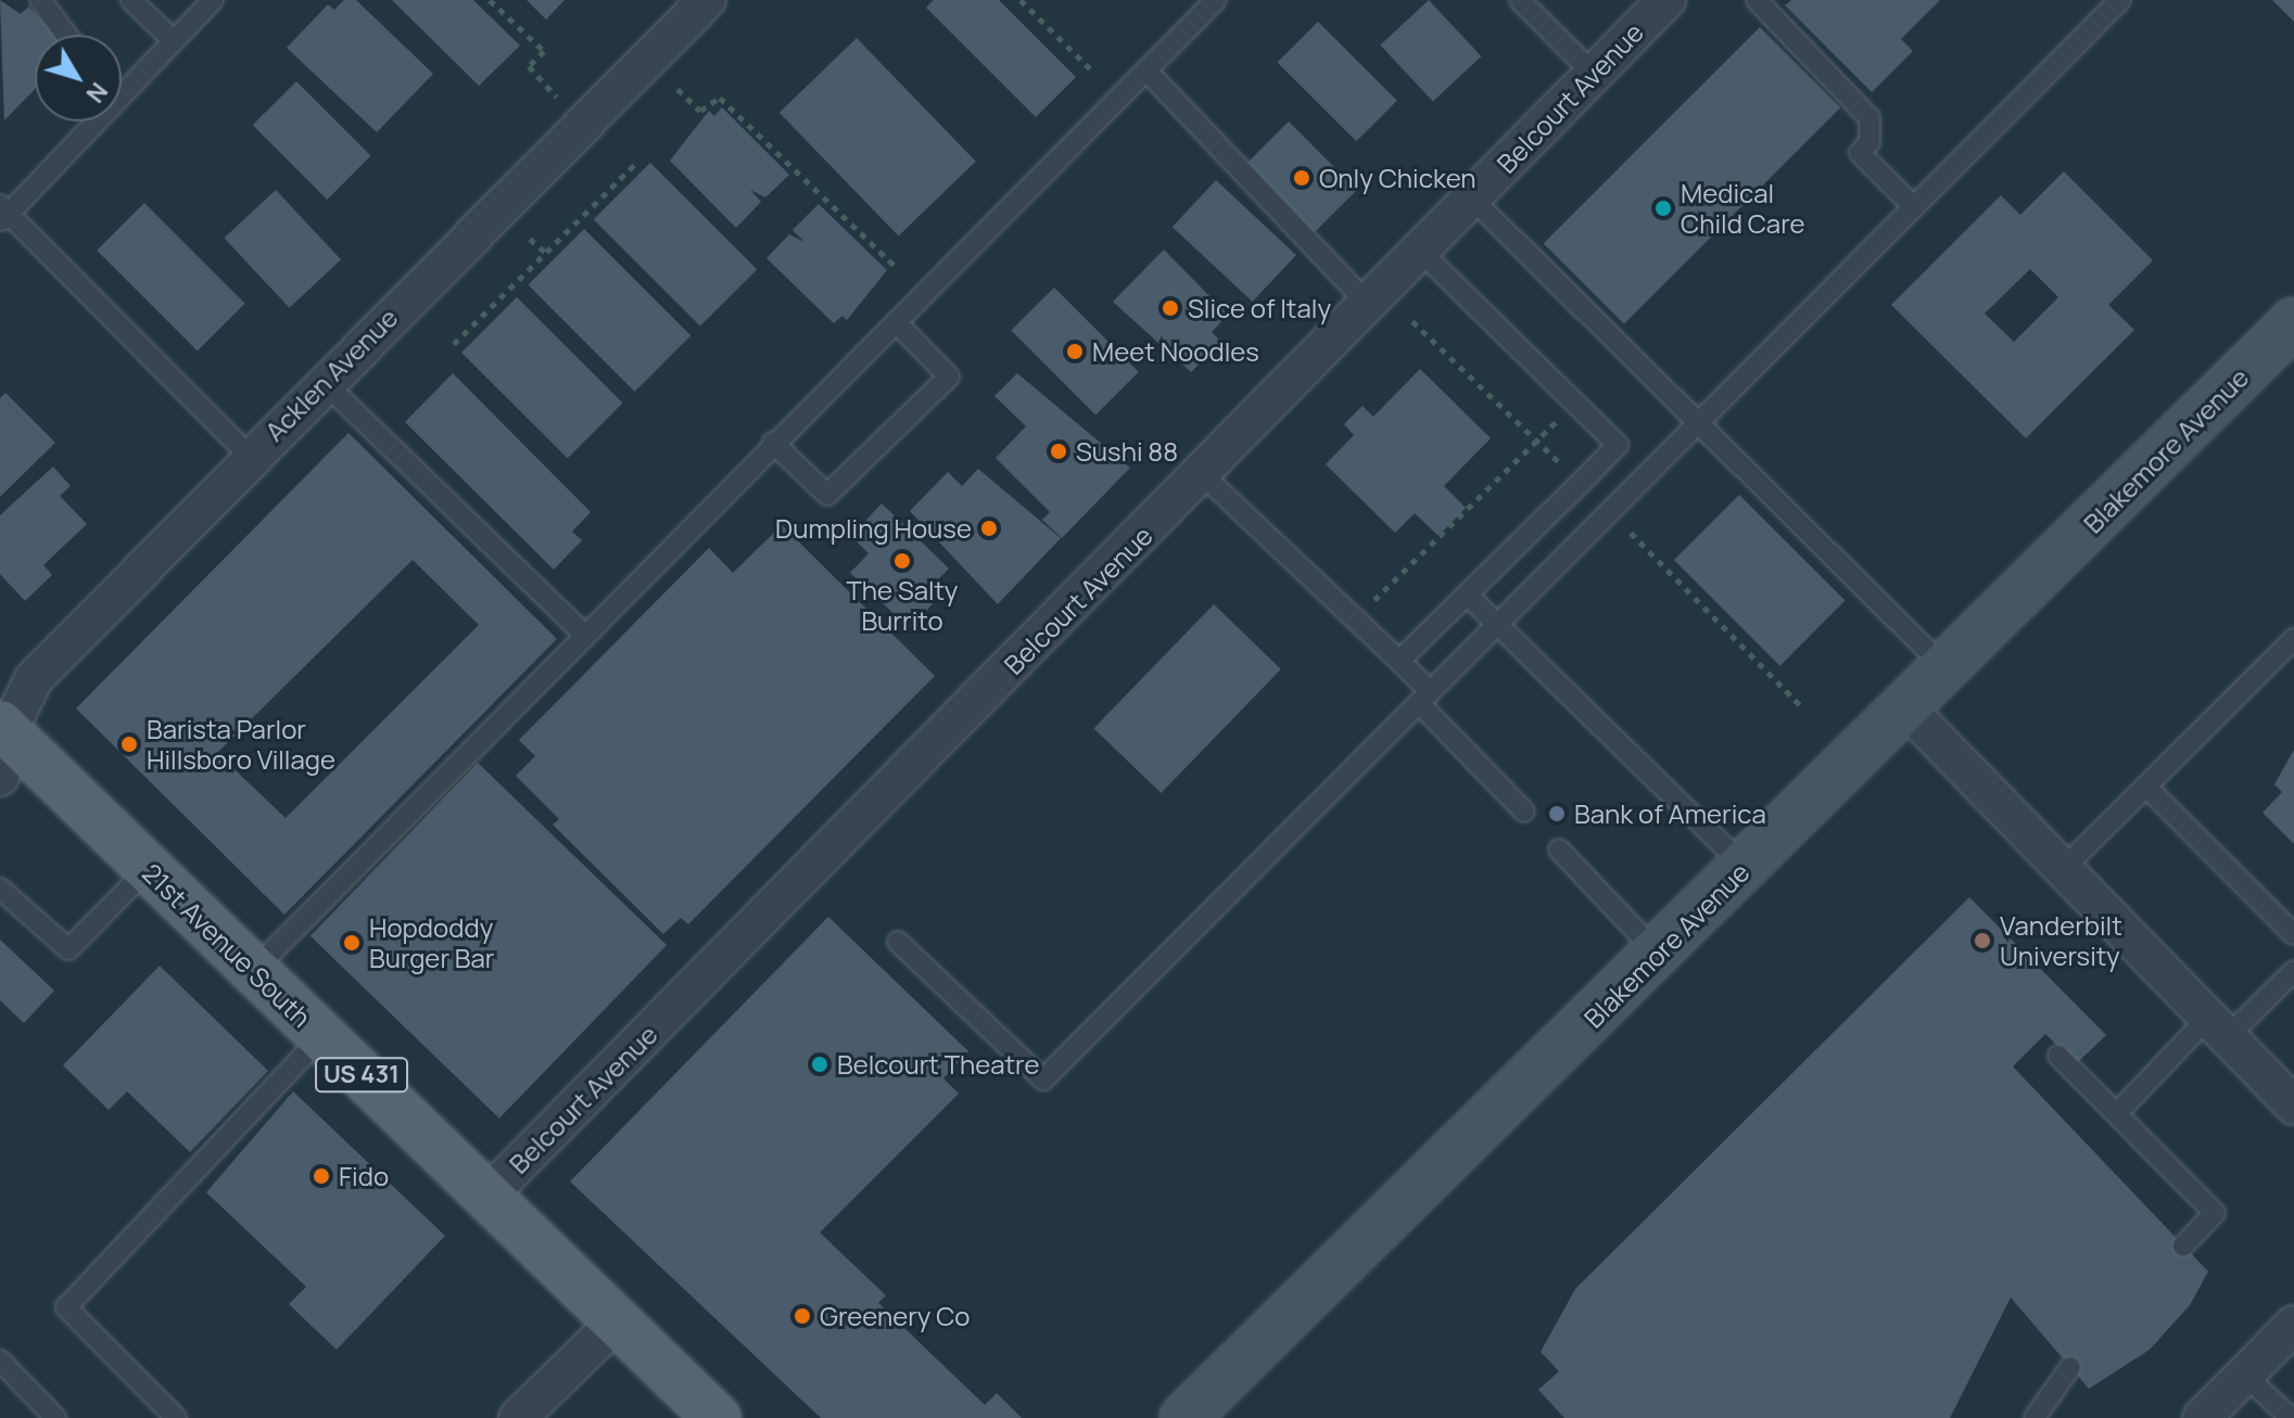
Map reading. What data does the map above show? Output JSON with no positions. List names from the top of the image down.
{
  "streets": {
    "main road": ["Blakemore Avenue", "21st Avenue South", "US 431"],
    "street": ["Belcourt Avenue", "Acklen Avenue"]
  },
  "crossings": [
    ["Belcourt Avenue", "21st Avenue South"],
    ["Acklen Avenue", "21st Avenue South"]
  ],
  "places": [
    "Only Chicken",
    "Medical Child Care",
    "Slice of Italy",
    "Meet Noodles",
    "Sushi 88",
    "Dumpling House",
    "The Salty Burrito",
    "Barista Parlor Hillsboro Village",
    "Bank of America",
    "Vanderbilt University",
    "Hopdoddy Burger Bar",
    "Belcourt Theatre",
    "Fido",
    "Greenery Co"
  ],
  "north": "bottom right"
}
